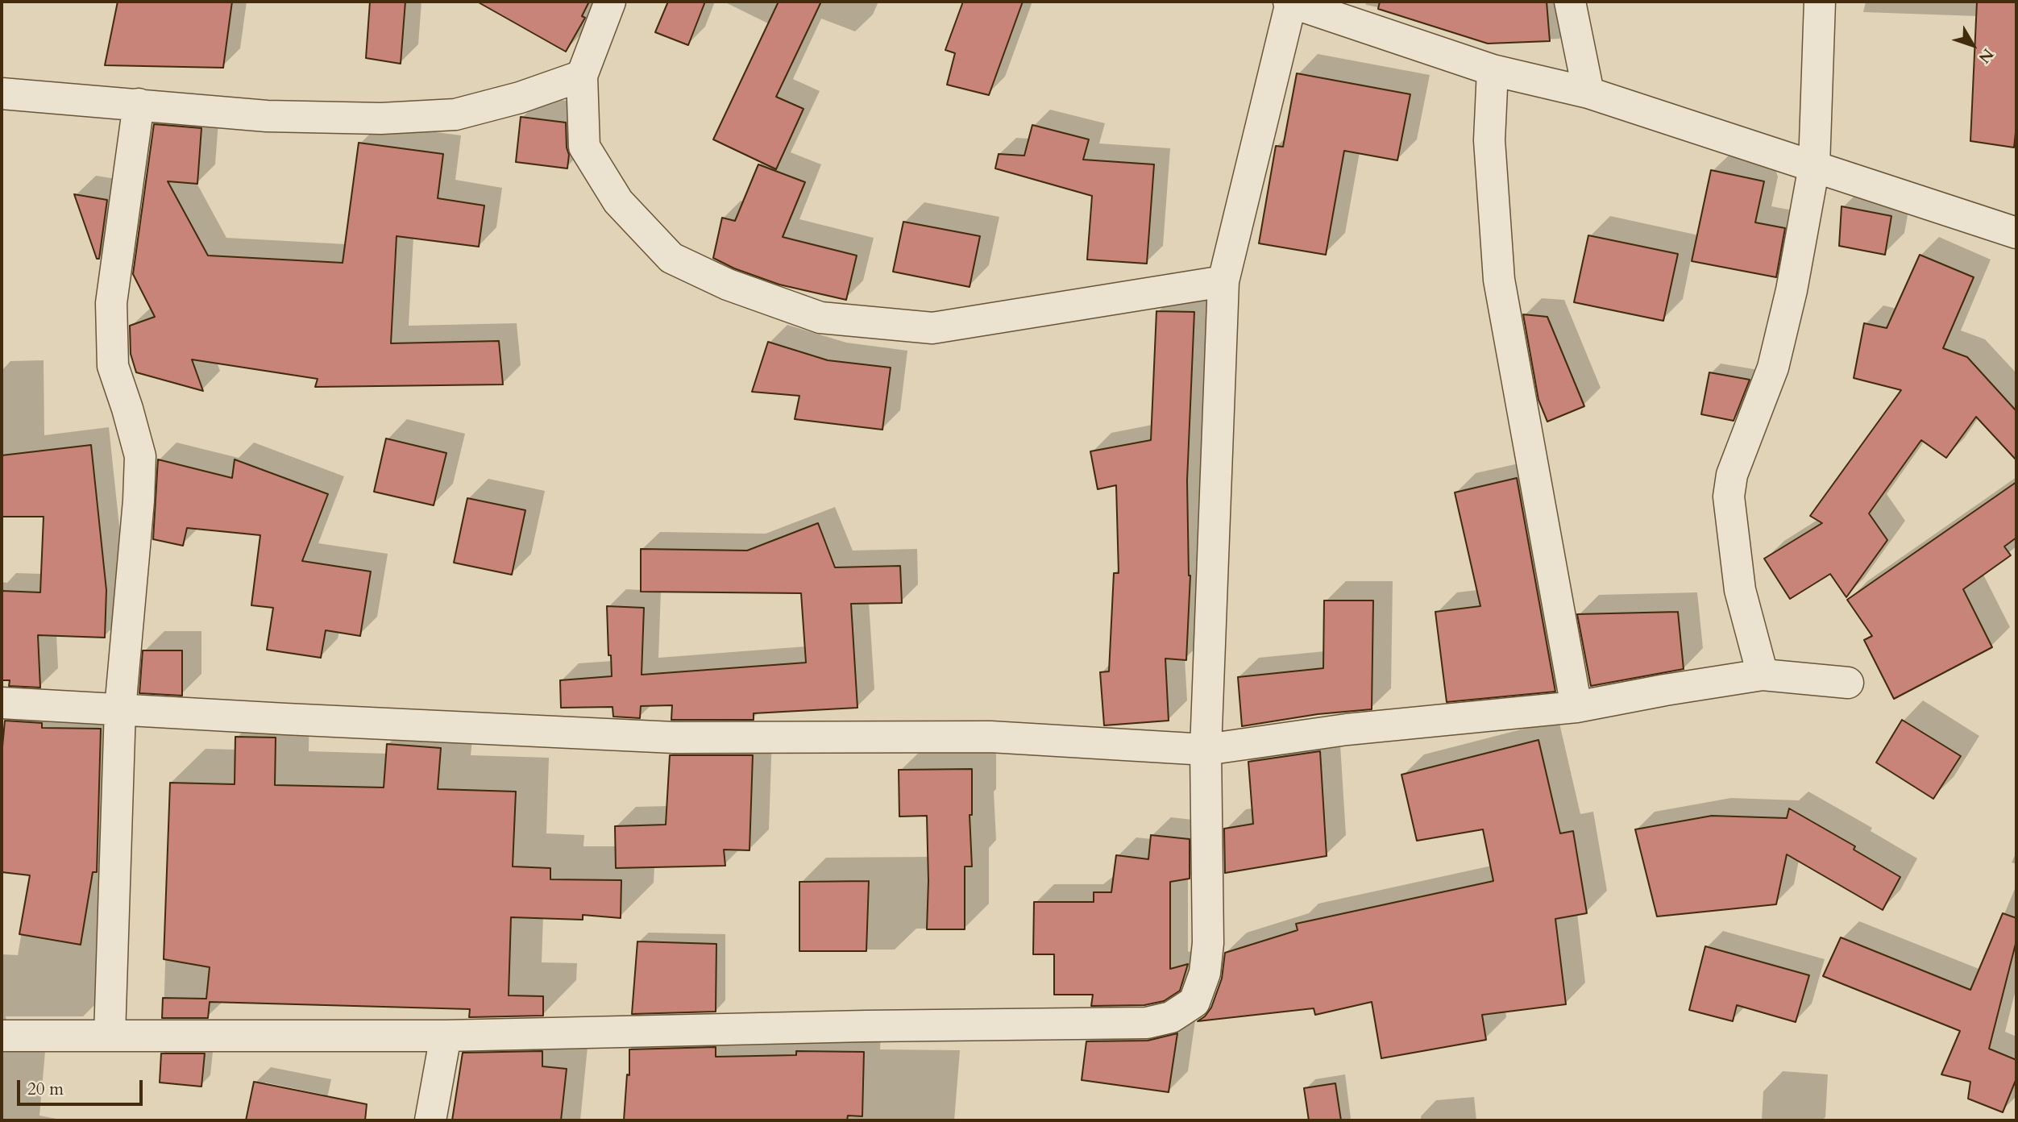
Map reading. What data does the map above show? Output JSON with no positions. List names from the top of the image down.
{
  "scale_bar": "20 m",
  "north": "bottom right"
}
